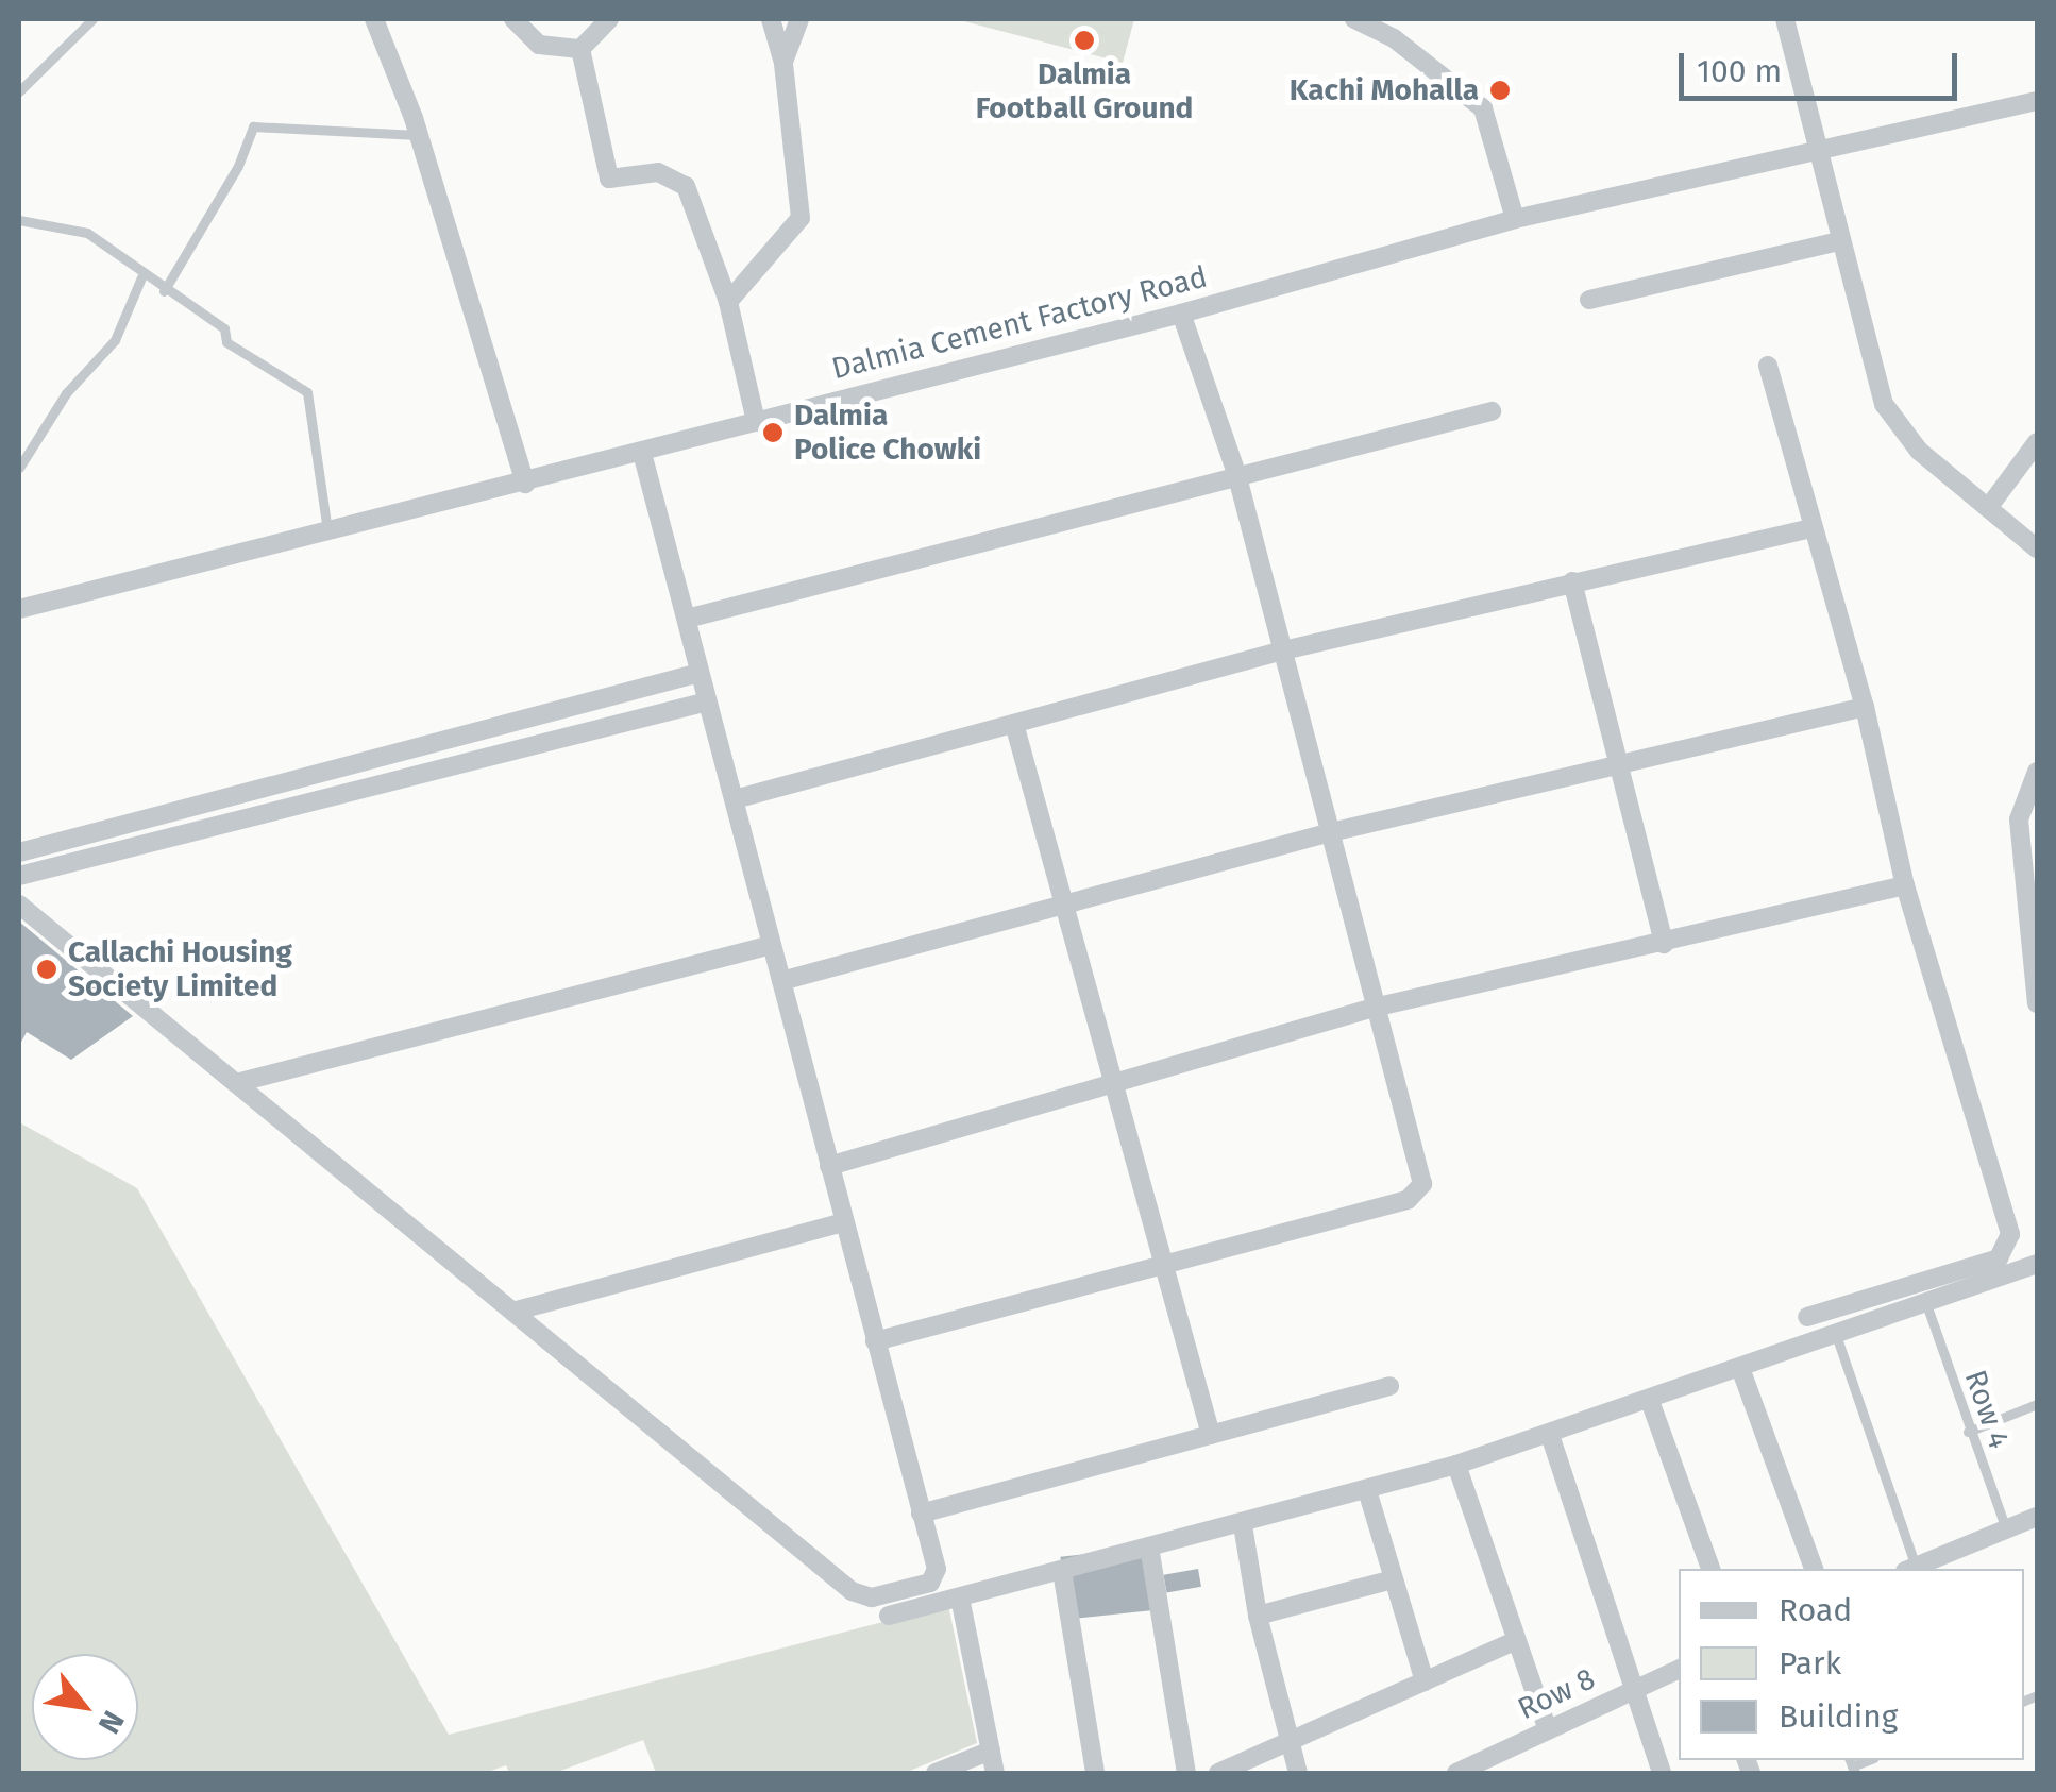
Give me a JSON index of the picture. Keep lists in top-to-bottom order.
{
  "streets": {
    "street": ["Dalmia Cement Factory Road", "Row 8"],
    "lane": ["Row 4"]
  },
  "places": [
    "Dalmia Football Ground",
    "Kachi Mohalla",
    "Dalmia Police Chowki",
    "Callachi Housing Society Limited"
  ],
  "legend": ["Road", "Park", "Building"],
  "scale_bar": "100 m",
  "north": "bottom right"
}
